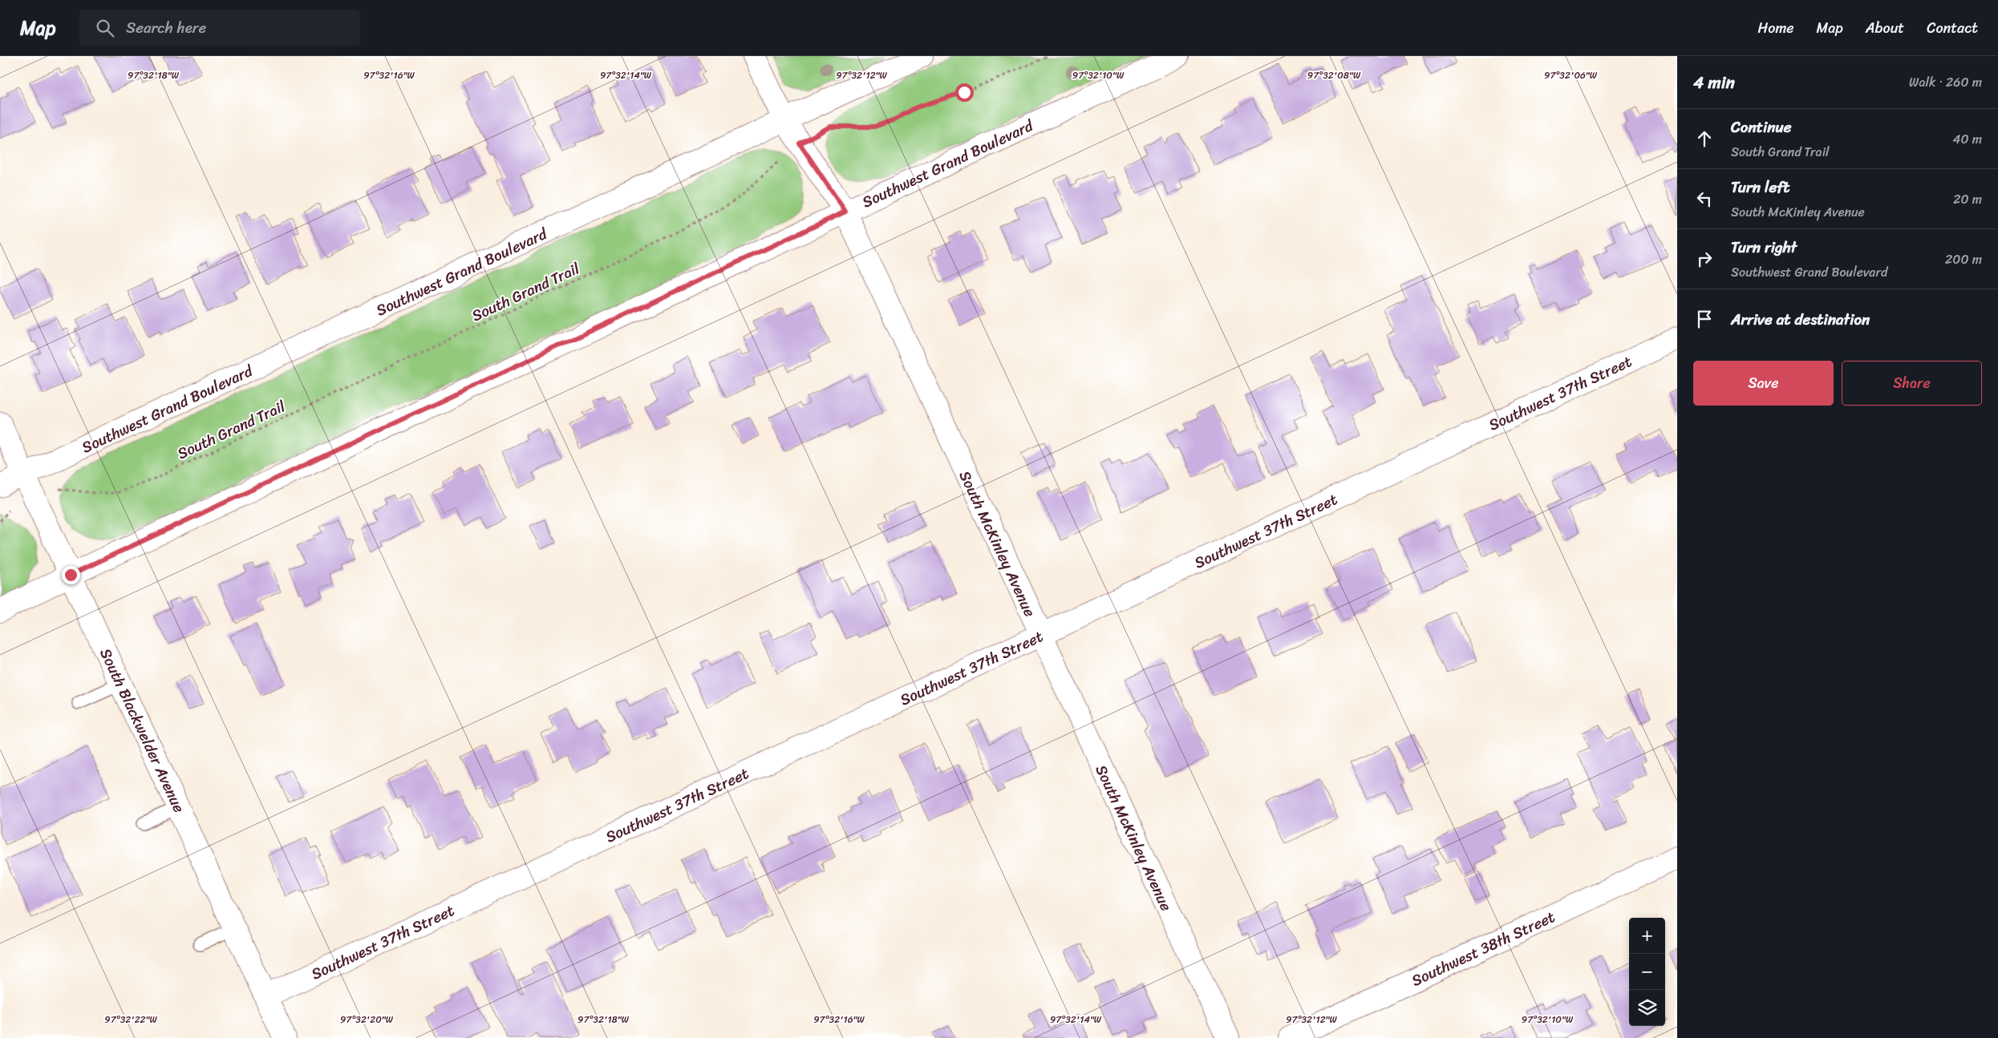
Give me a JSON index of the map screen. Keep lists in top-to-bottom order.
{
  "streets": {
    "street": [
      "Southwest Grand Boulevard",
      "Southwest 37th Street",
      "South McKinley Avenue",
      "South Blackwelder Avenue",
      "Southwest 38th Street"
    ],
    "path": ["South Grand Trail"]
  },
  "crossings": [
    ["Southwest Grand Boulevard", "South McKinley Avenue"],
    ["Southwest Grand Boulevard", "South Blackwelder Avenue"],
    ["South Grand Trail", "South McKinley Avenue"],
    ["South Grand Trail", "South Blackwelder Avenue"],
    ["Southwest 37th Street", "South McKinley Avenue"],
    ["Southwest 37th Street", "South Blackwelder Avenue"]
  ],
  "page": {
    "header": "Map",
    "search": "Search here",
    "nav": [
      "Home",
      "Map",
      "About",
      "Contact"
    ],
    "heading": ["4 min", "Walk · 260 m"],
    "list": [
      ["Continue", "South Grand Trail", "40 m"],
      ["Turn left", "South McKinley Avenue", "20 m"],
      ["Turn right", "Southwest Grand Boulevard", "200 m"],
      "Arrive at destination"
    ],
    "buttons": ["Save", "Share"],
    "map_buttons": ["+", "−"]
  },
  "coordinates": [
    "97°32'18\"W",
    "97°32'16\"W",
    "97°32'12\"W",
    "97°32'08\"W",
    "97°32'06\"W",
    "97°32'14\"W",
    "97°32'10\"W",
    "97°32'22\"W",
    "97°32'20\"W"
  ]
}
